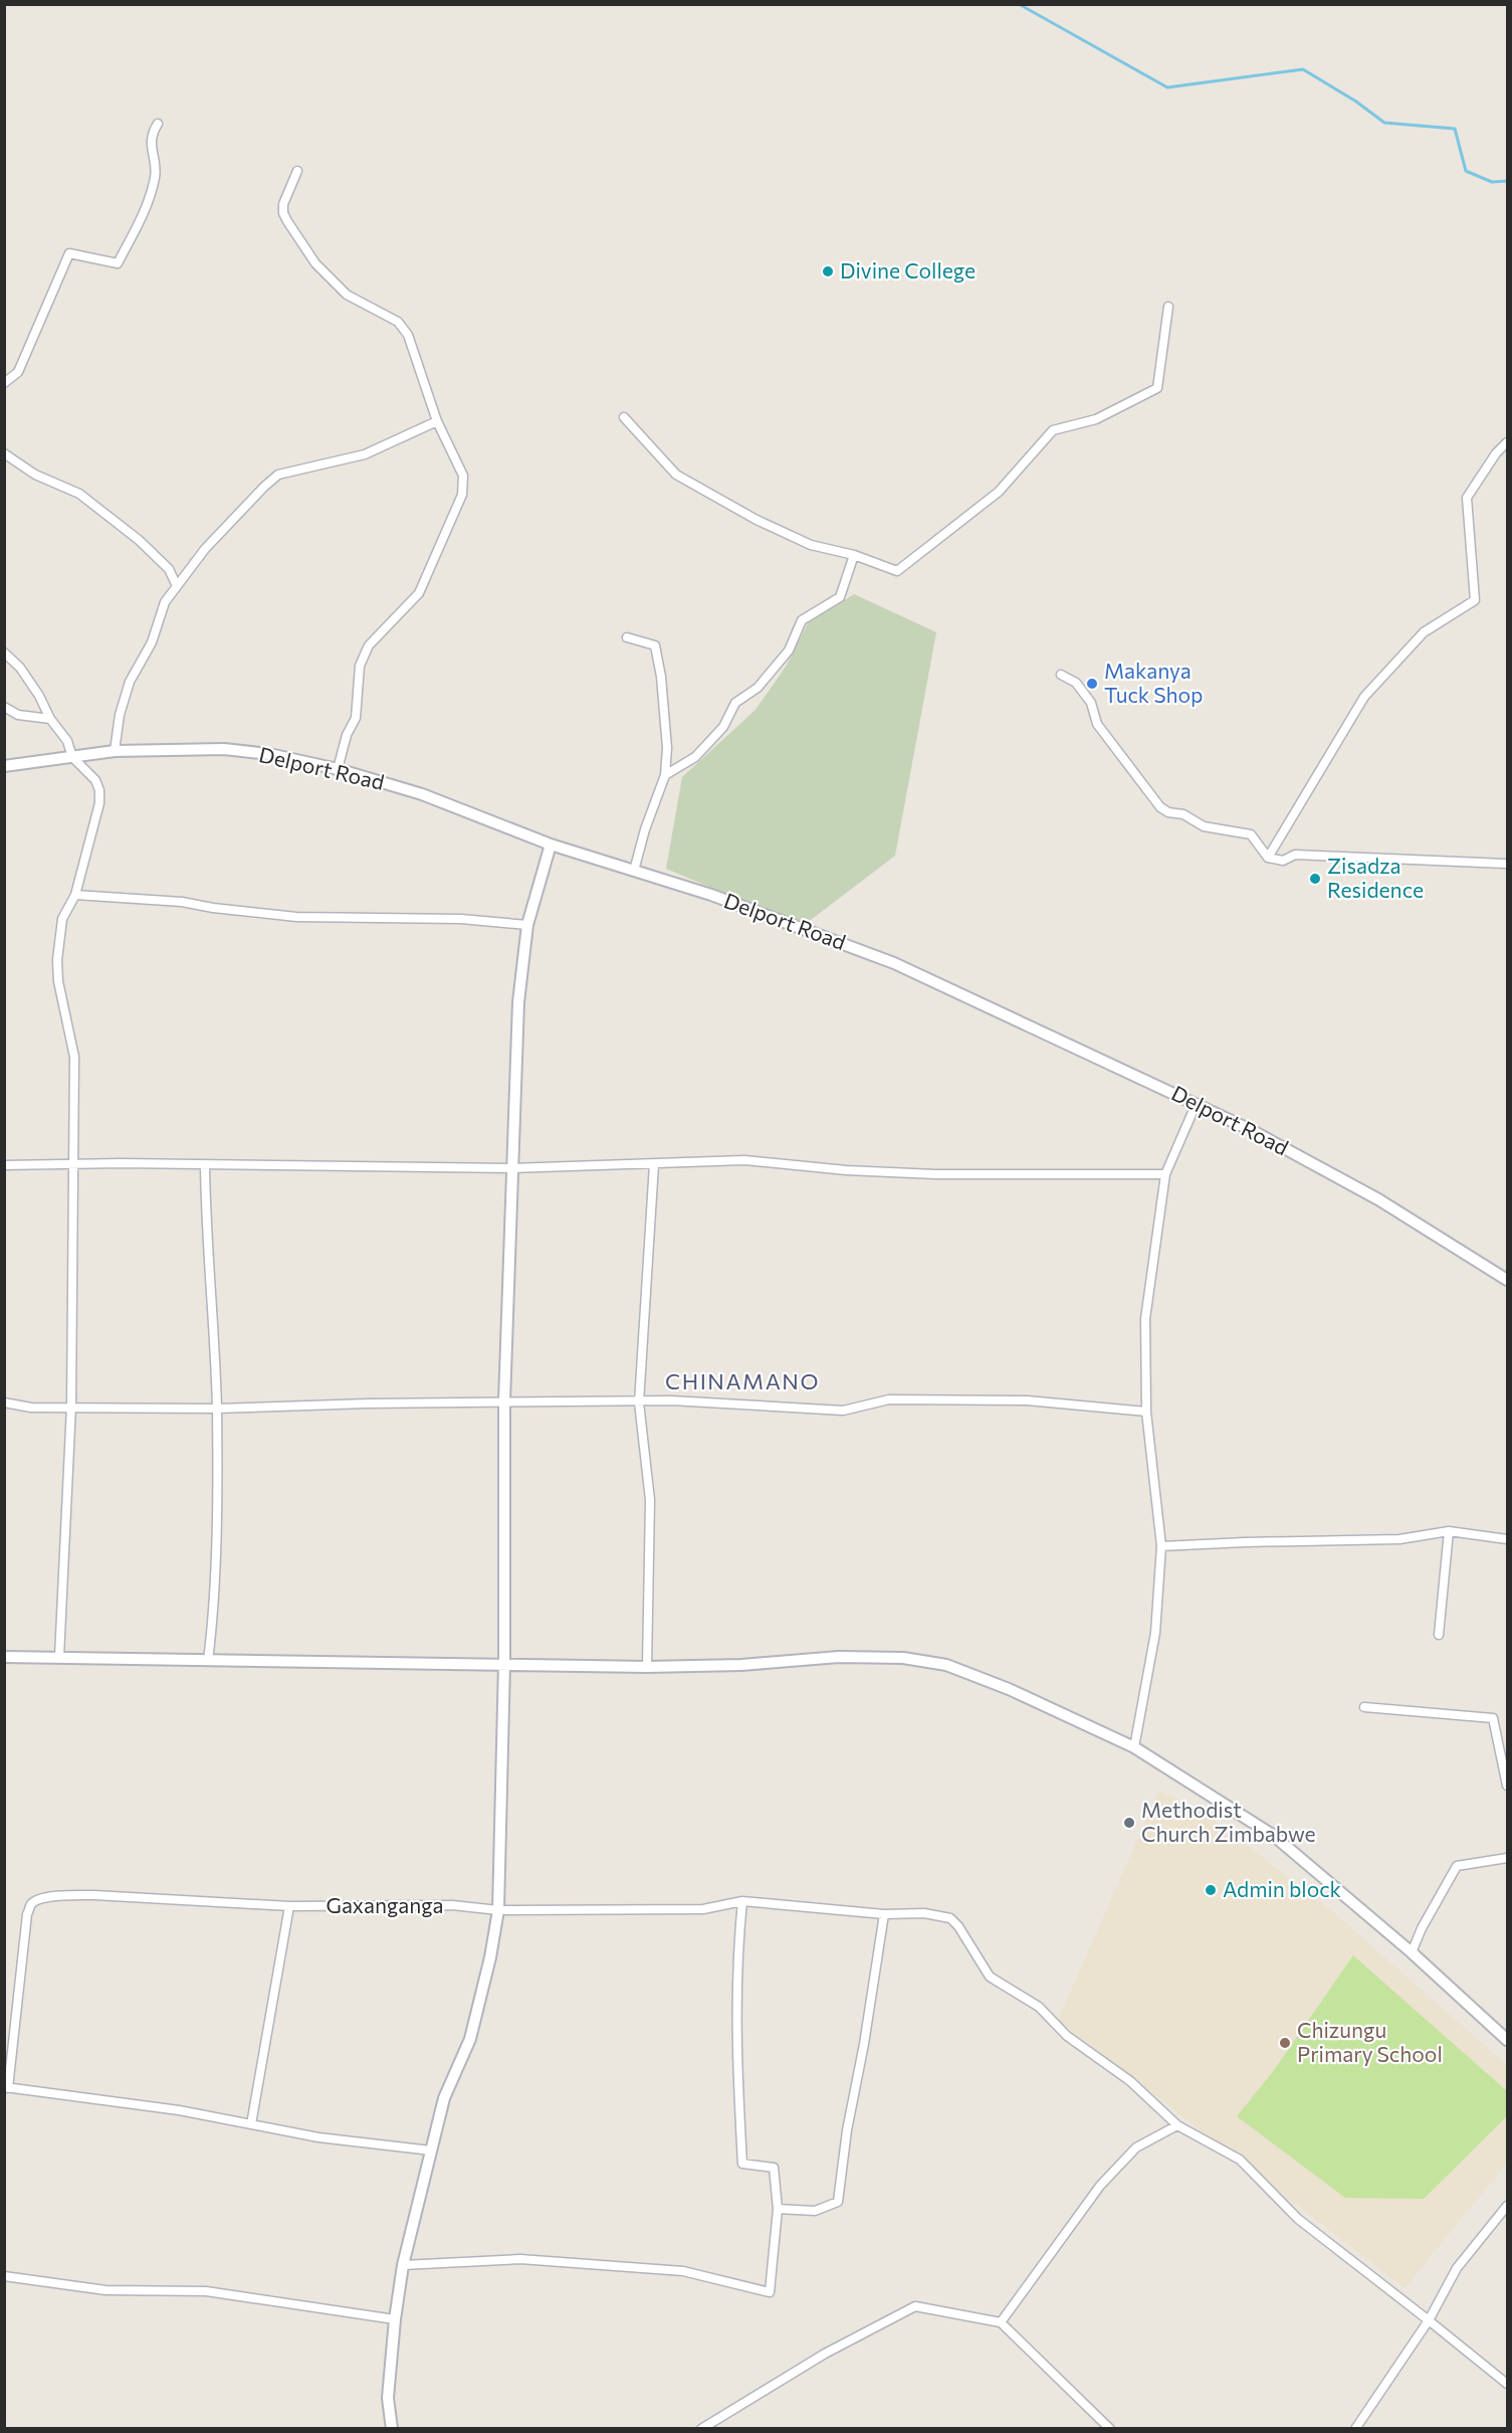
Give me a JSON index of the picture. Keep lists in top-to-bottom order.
{
  "streets": {
    "street": ["Delport Road", "Gaxanganga"]
  },
  "districts": ["CHINAMANO"],
  "places": [
    "Divine College",
    "Makanya Tuck Shop",
    "Zisadza Residence",
    "Methodist Church Zimbabwe",
    "Admin block",
    "Chizungu Primary School"
  ]
}
